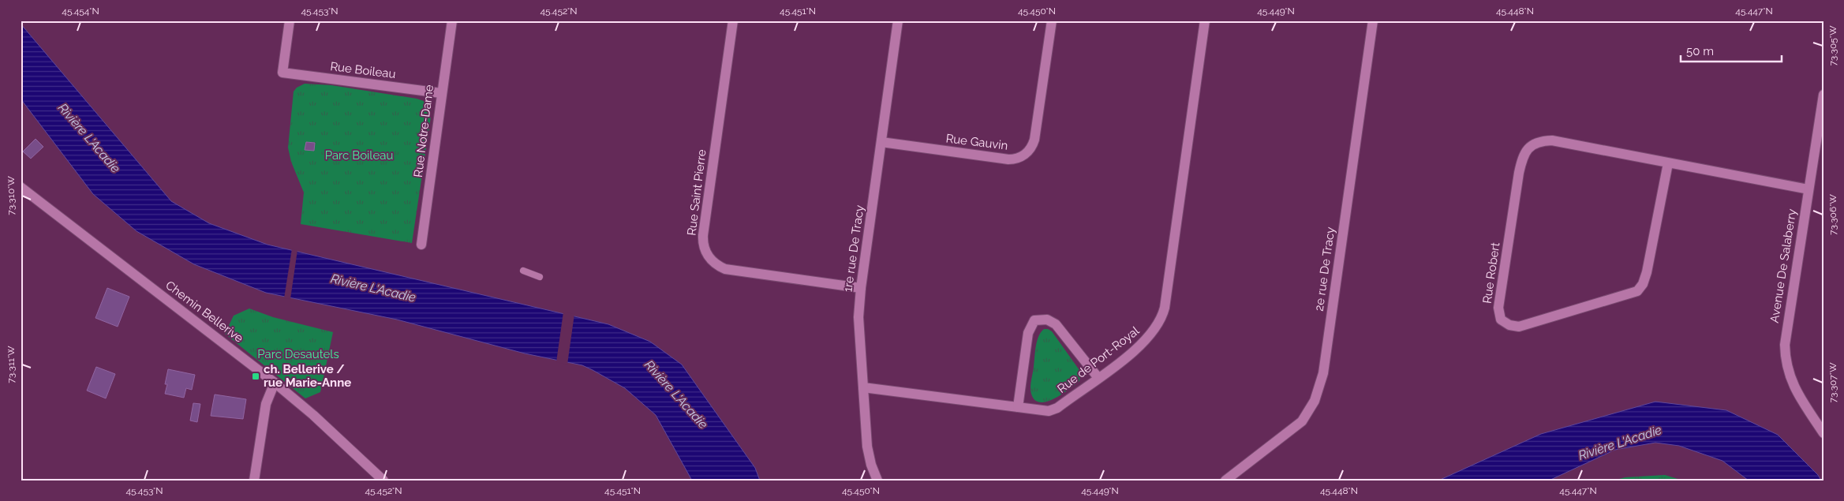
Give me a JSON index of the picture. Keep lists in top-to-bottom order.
{
  "streets": {
    "street": [
      "Rue Boileau",
      "Rue Notre-Dame",
      "Rue Gauvin",
      "Rue Saint Pierre",
      "1re rue De Tracy",
      "Avenue De Salaberry",
      "2e rue De Tracy",
      "Rue Robert",
      "Chemin Bellerive",
      "Rue de Port-Royal"
    ]
  },
  "crossings": [
    ["Rue Boileau", "Rue Notre-Dame"],
    ["Rue Gauvin", "1re rue De Tracy"],
    ["Rue Saint Pierre", "1re rue De Tracy"],
    ["1re rue De Tracy", "Rue de Port-Royal"],
    ["Avenue De Salaberry", "Rue Robert"]
  ],
  "water": ["Rivière L'Acadie"],
  "parks": ["Parc Boileau", "Parc Desautels"],
  "places": {
    "transit": ["ch. Bellerive / rue Marie-Anne"]
  },
  "scale_bar": "50 m",
  "coordinates": [
    "45.454°N",
    "45.453°N",
    "45.452°N",
    "45.451°N",
    "45.450°N",
    "45.449°N",
    "45.448°N",
    "45.447°N",
    "73.305°W",
    "73.310°W",
    "73.306°W",
    "73.311°W",
    "73.307°W"
  ]
}
